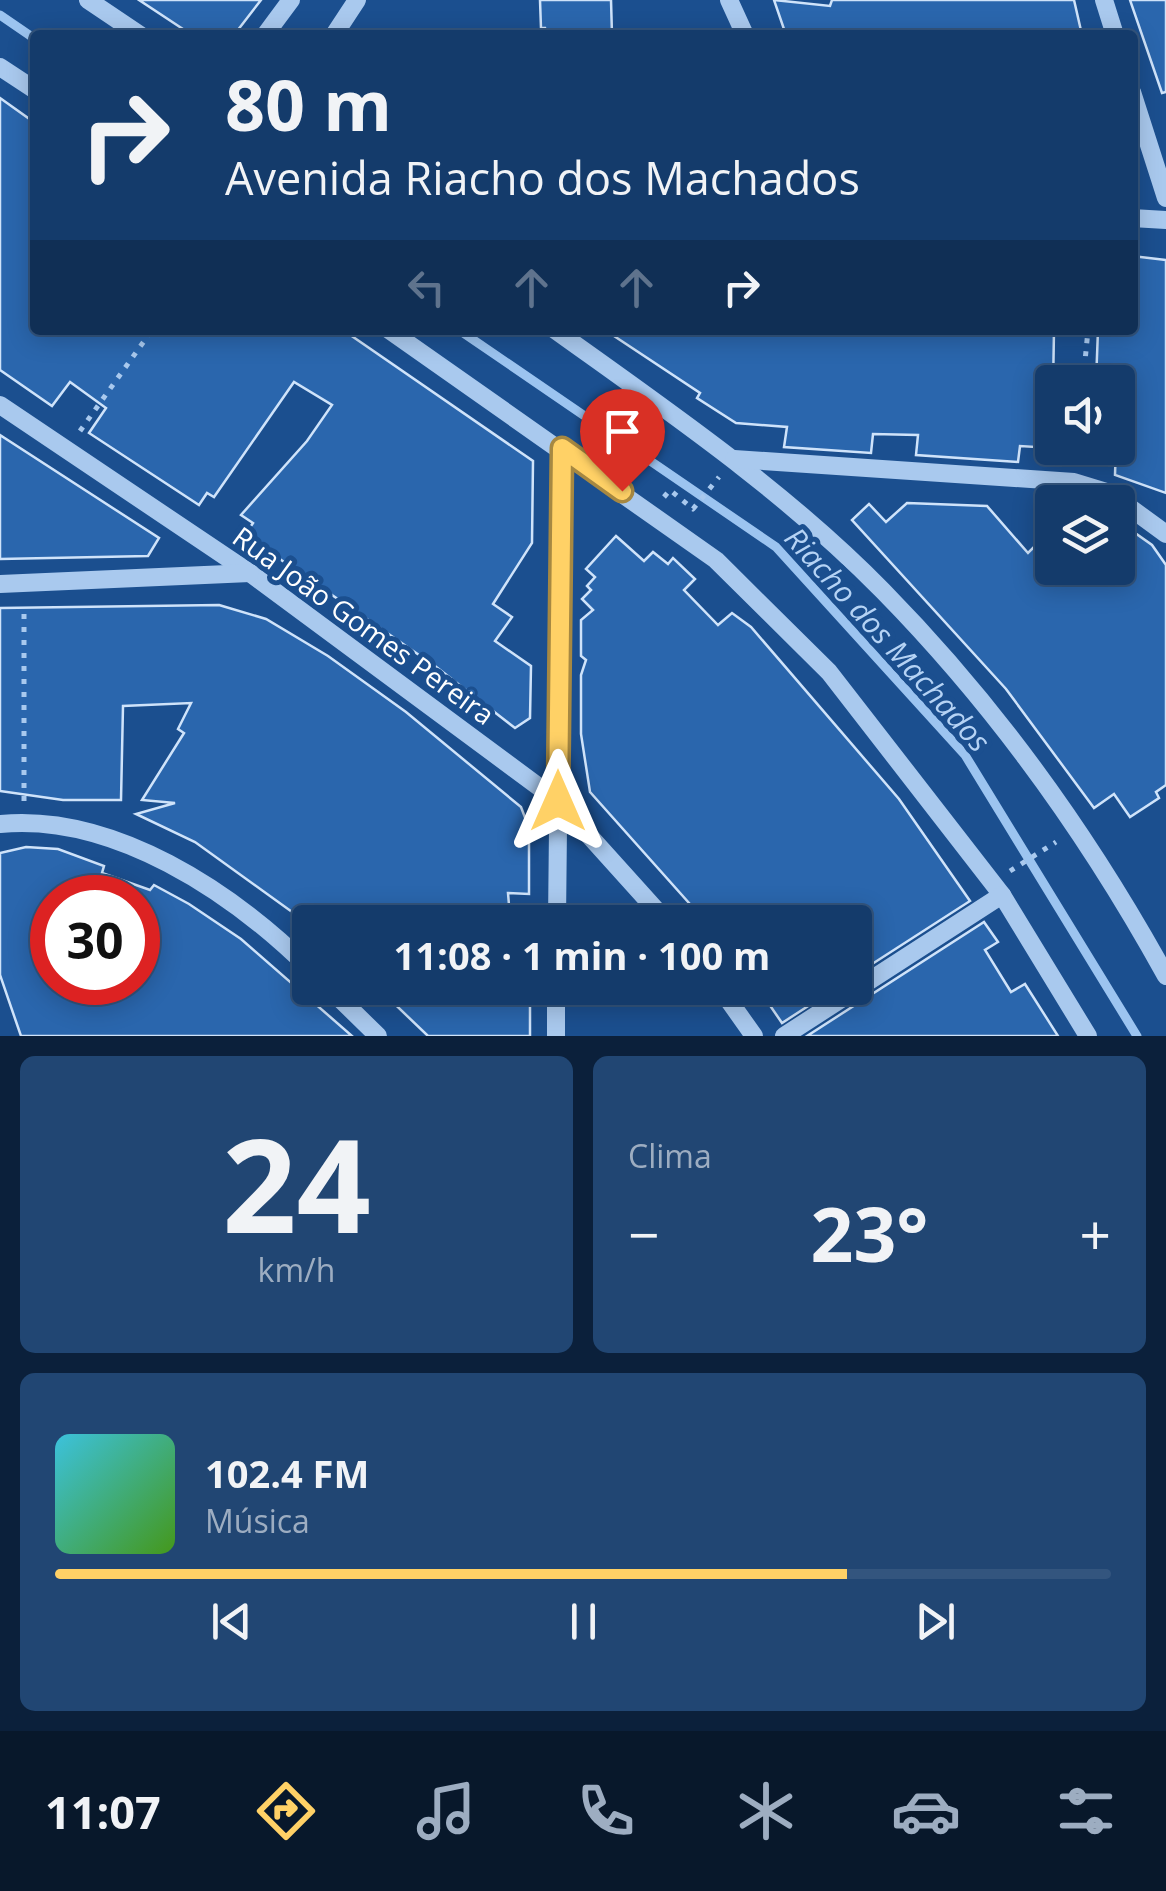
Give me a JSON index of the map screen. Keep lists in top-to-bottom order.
{
  "streets": {
    "street": ["Rua João Gomes Pereira"]
  },
  "water": ["Riacho dos Machados"],
  "page": {
    "turn": ["80 m", "Avenida Riacho dos Machados"],
    "limit": "30",
    "trip": "11:08 · 1 min · 100 m",
    "tile": [
      ["24", "km/h"],
      "Clima"
    ],
    "heat": ["−", "23°", "+"],
    "song": ["102.4 FM", "Música"],
    "tabs": "11:07"
  }
}
